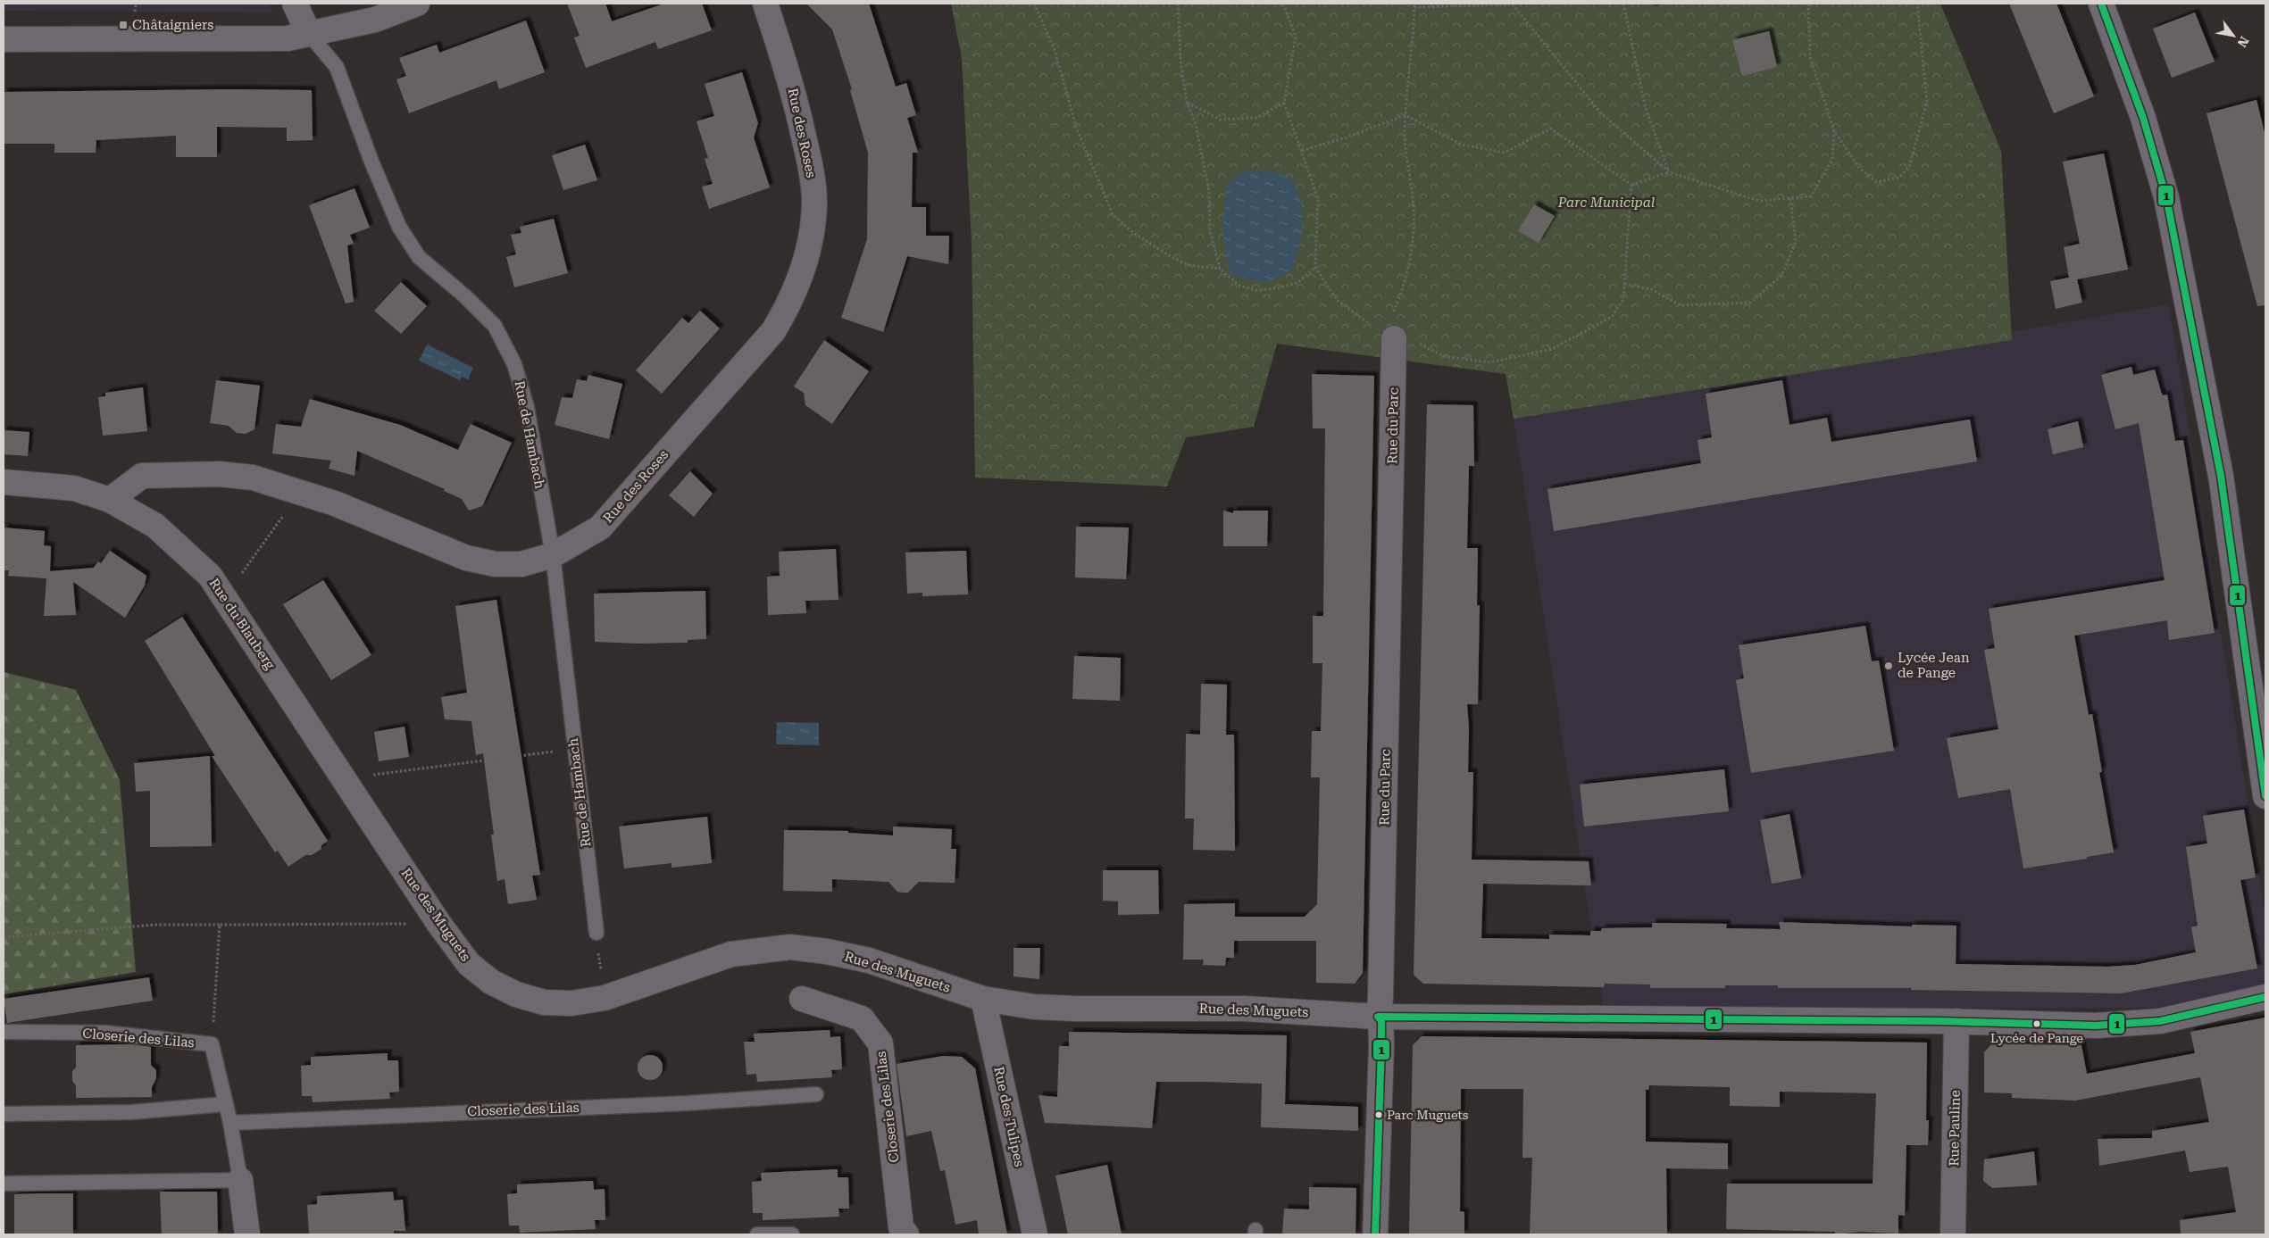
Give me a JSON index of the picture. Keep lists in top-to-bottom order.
{
  "streets": {
    "street": [
      "Rue des Roses",
      "Rue du Parc",
      "Rue de Hambach",
      "Rue du Blauberg",
      "Rue des Muguets",
      "Closerie des Lilas",
      "Rue des Tulipes",
      "Rue Pauline"
    ]
  },
  "crossings": [
    ["Rue des Roses", "Rue de Hambach"],
    ["Rue des Roses", "Rue du Blauberg"],
    ["Rue du Parc", "Rue des Muguets"],
    ["Rue du Blauberg", "Rue des Muguets"],
    ["Rue des Muguets", "Rue des Tulipes"],
    ["Rue des Muguets", "Rue Pauline"]
  ],
  "parks": ["Parc Municipal"],
  "places": {
    "transit": ["Châtaigniers"],
    "other": ["Lycée Jean de Pange", "Lycée de Pange", "Parc Muguets"]
  },
  "lines": ["transit line 1"],
  "north": "bottom right"
}
